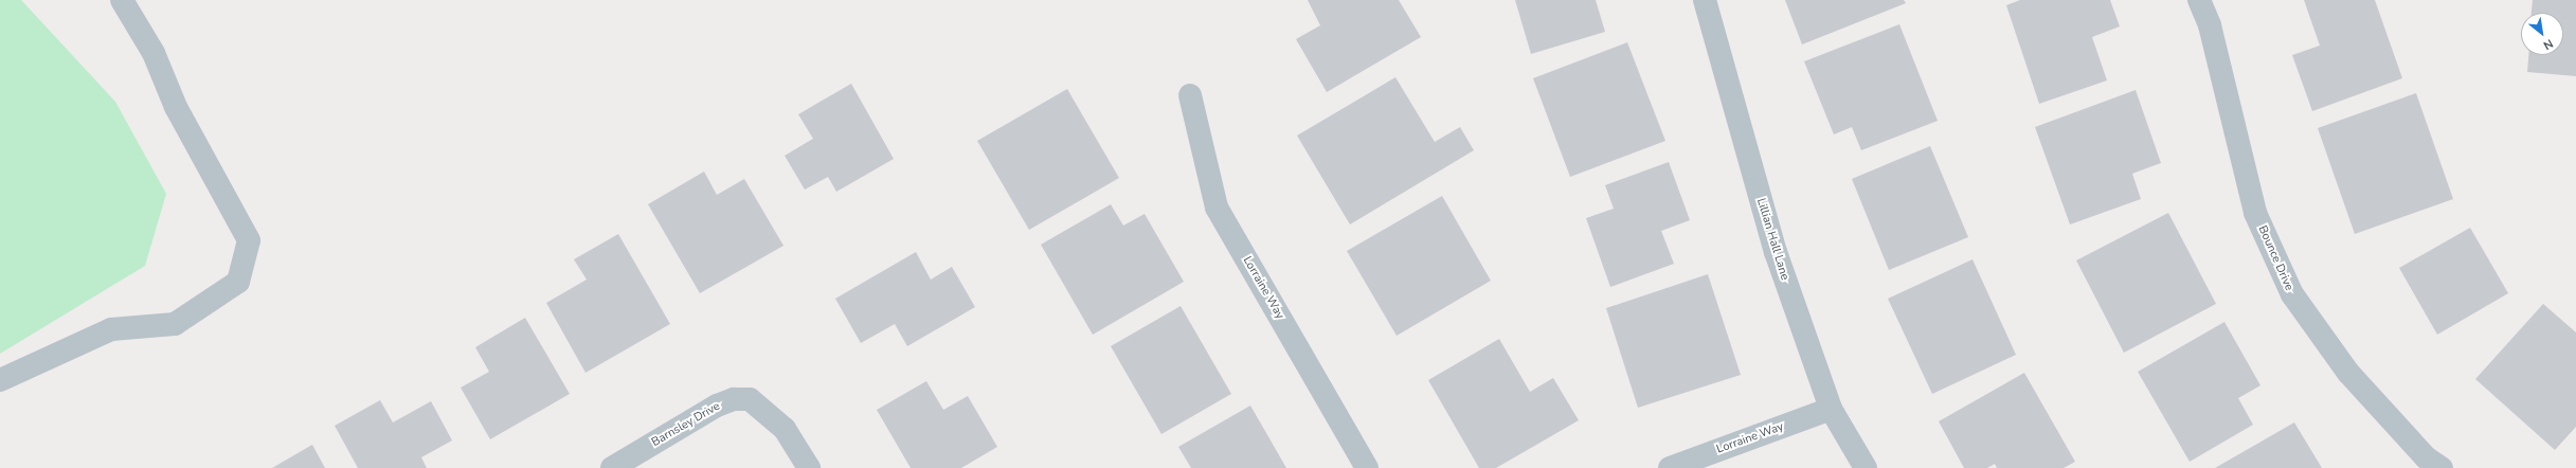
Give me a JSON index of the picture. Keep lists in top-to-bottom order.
{
  "streets": {
    "street": [
      "Lillian Hall Lane",
      "Bounce Drive",
      "Lorraine Way",
      "Barnsley Drive"
    ]
  },
  "crossings": [
    ["Lillian Hall Lane", "Lorraine Way"]
  ],
  "north": "bottom right"
}
